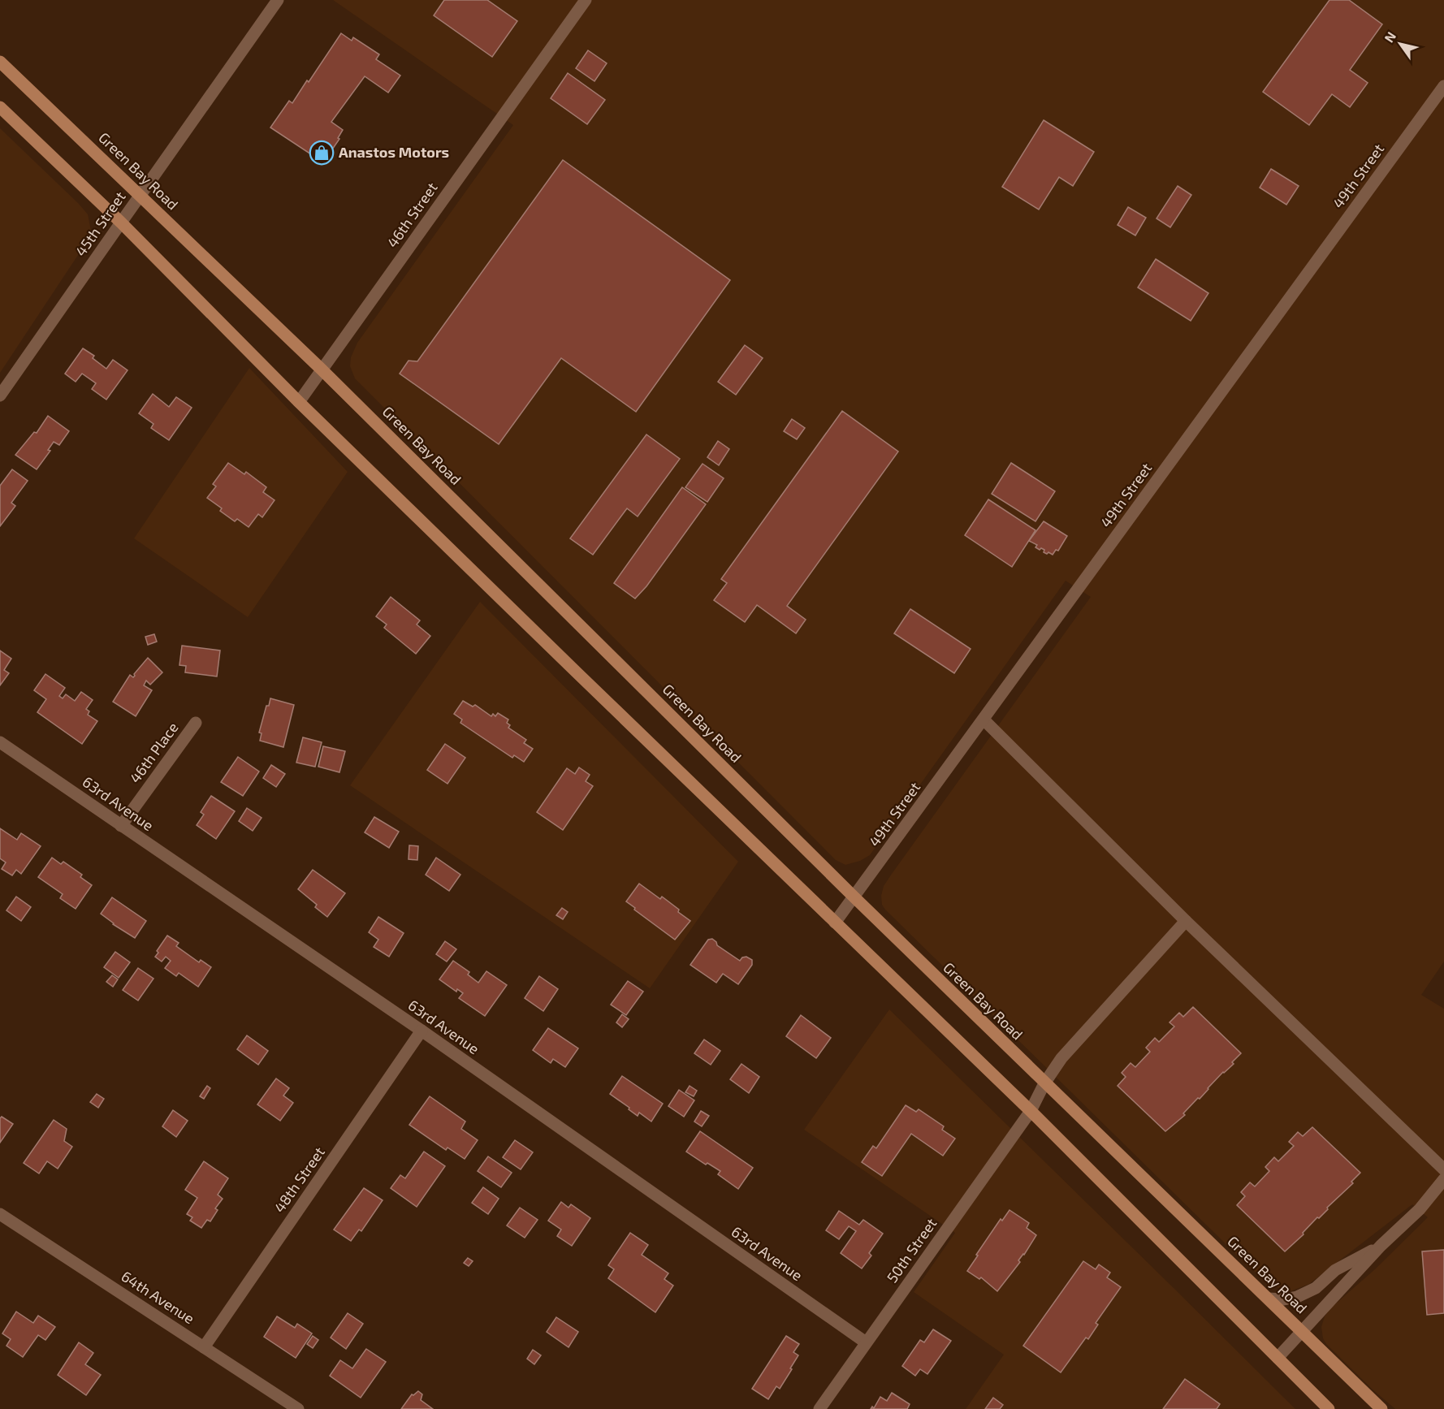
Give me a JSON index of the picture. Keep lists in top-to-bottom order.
{
  "streets": {
    "main road": ["Green Bay Road"],
    "street": [
      "49th Street",
      "46th Street",
      "45th Street",
      "46th Place",
      "63rd Avenue",
      "48th Street",
      "50th Street",
      "64th Avenue"
    ]
  },
  "crossings": [
    ["Green Bay Road", "49th Street"],
    ["Green Bay Road", "46th Street"],
    ["Green Bay Road", "45th Street"],
    ["Green Bay Road", "50th Street"],
    ["46th Place", "63rd Avenue"],
    ["63rd Avenue", "48th Street"],
    ["63rd Avenue", "50th Street"],
    ["48th Street", "64th Avenue"]
  ],
  "places": {
    "shop": ["Anastos Motors"]
  },
  "north": "top left"
}
